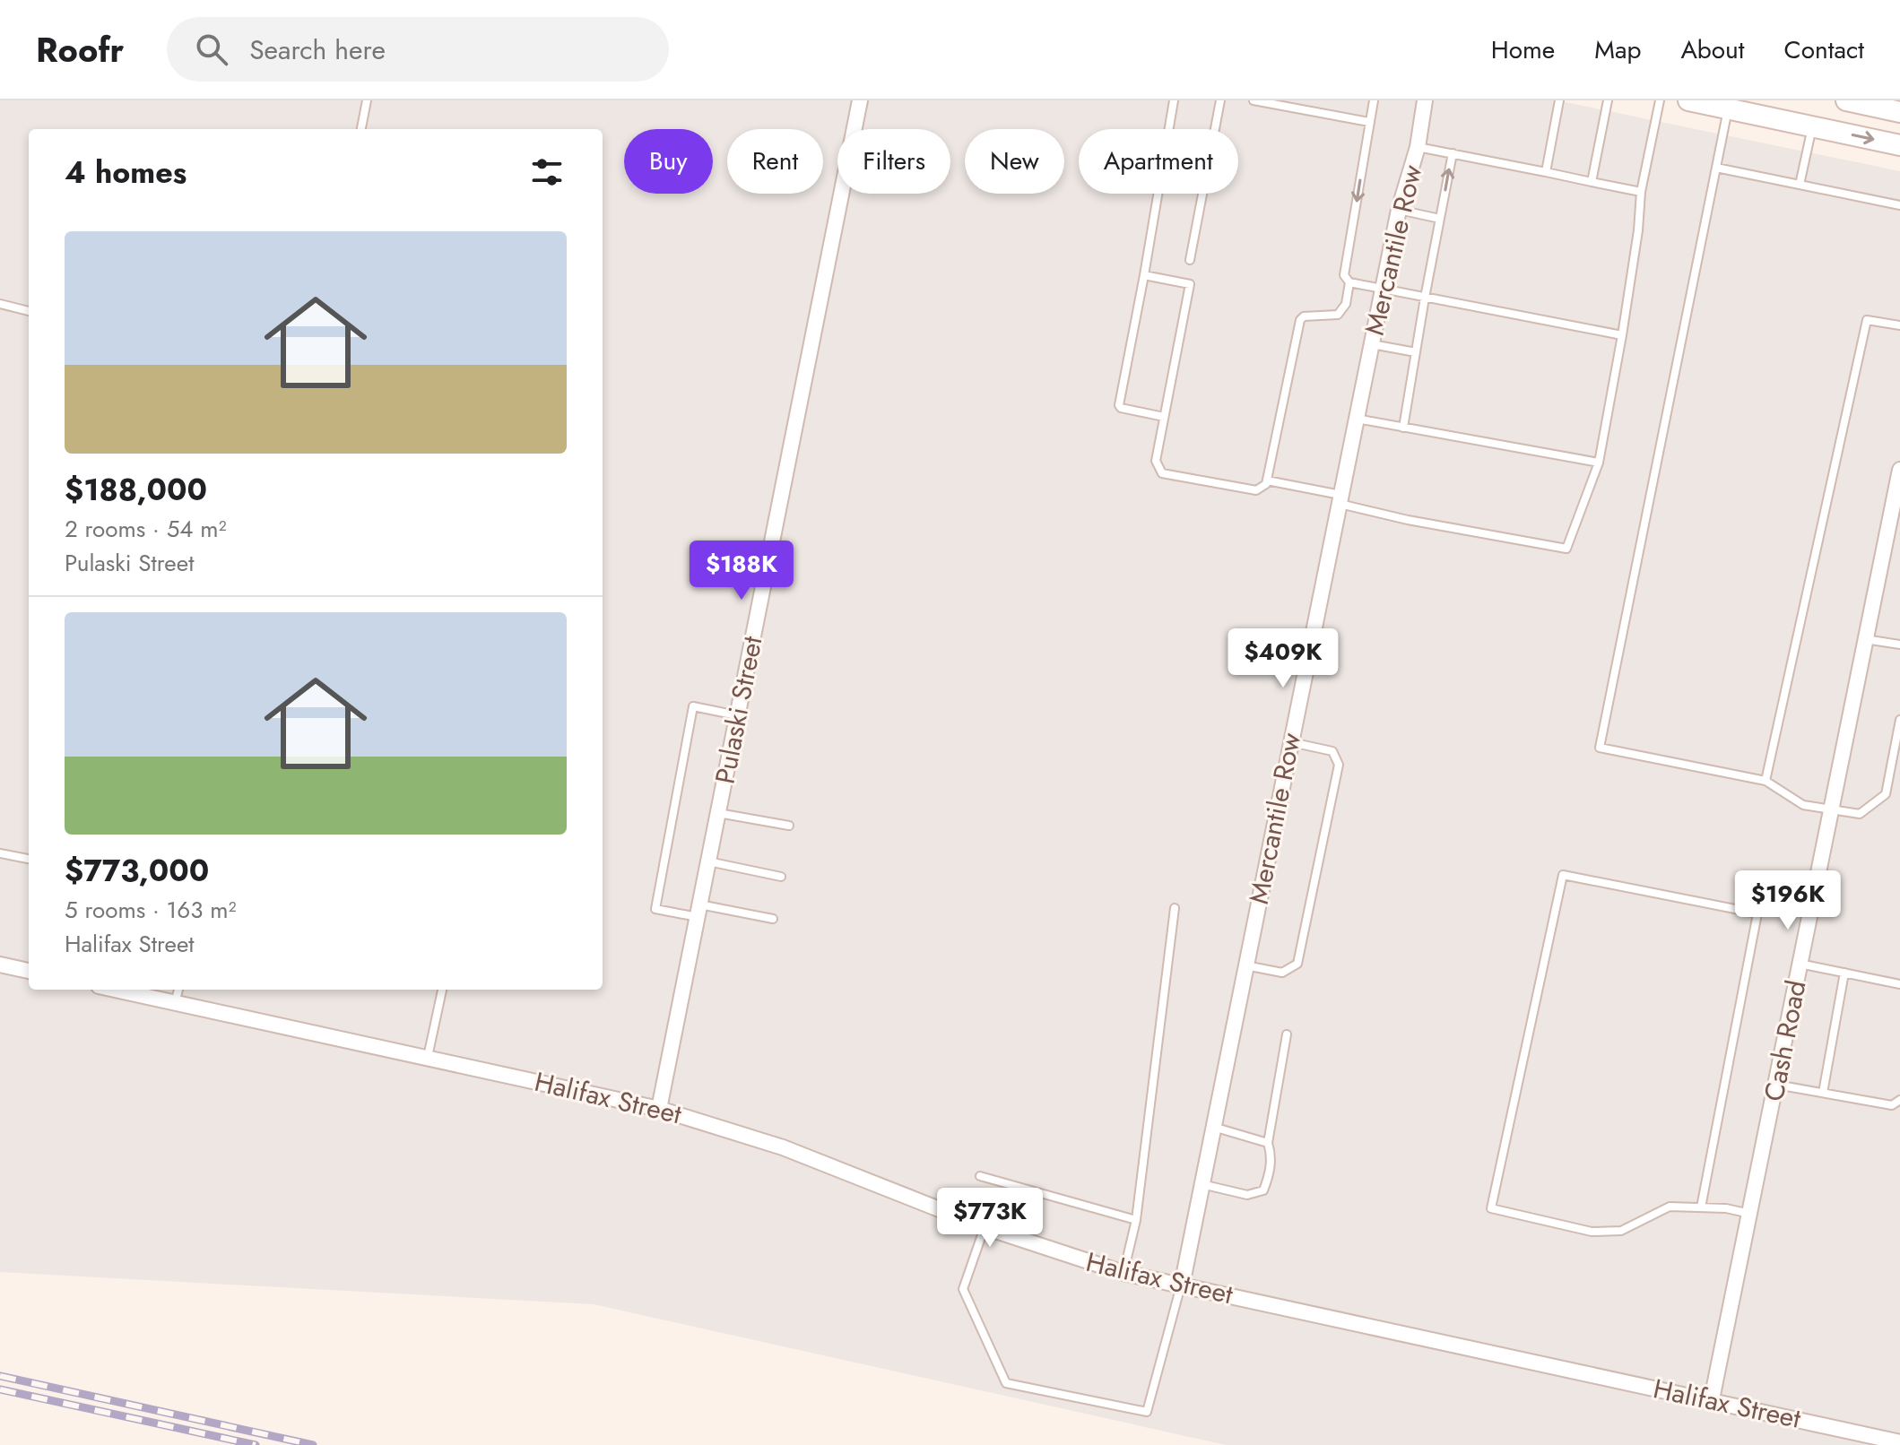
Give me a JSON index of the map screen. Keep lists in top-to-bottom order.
{
  "streets": {
    "street": [
      "Mercantile Row",
      "Pulaski Street",
      "Cash Road",
      "Halifax Street"
    ]
  },
  "crossings": [
    ["Mercantile Row", "Halifax Street"],
    ["Pulaski Street", "Halifax Street"],
    ["Cash Road", "Halifax Street"]
  ],
  "page": {
    "header": "Roofr",
    "search": "Search here",
    "nav": [
      "Home",
      "Map",
      "About",
      "Contact"
    ],
    "chip": [
      "Buy",
      "Rent",
      "Filters",
      "New",
      "Apartment"
    ],
    "heading": "4 homes",
    "list": [
      {
        "name": "$188,000",
        "note": "2 rooms · 54 m² · Pulaski Street"
      },
      {
        "name": "$773,000",
        "note": "5 rooms · 163 m² · Halifax Street"
      }
    ],
    "price": [
      "$188K",
      "$409K",
      "$196K",
      "$773K"
    ]
  }
}
